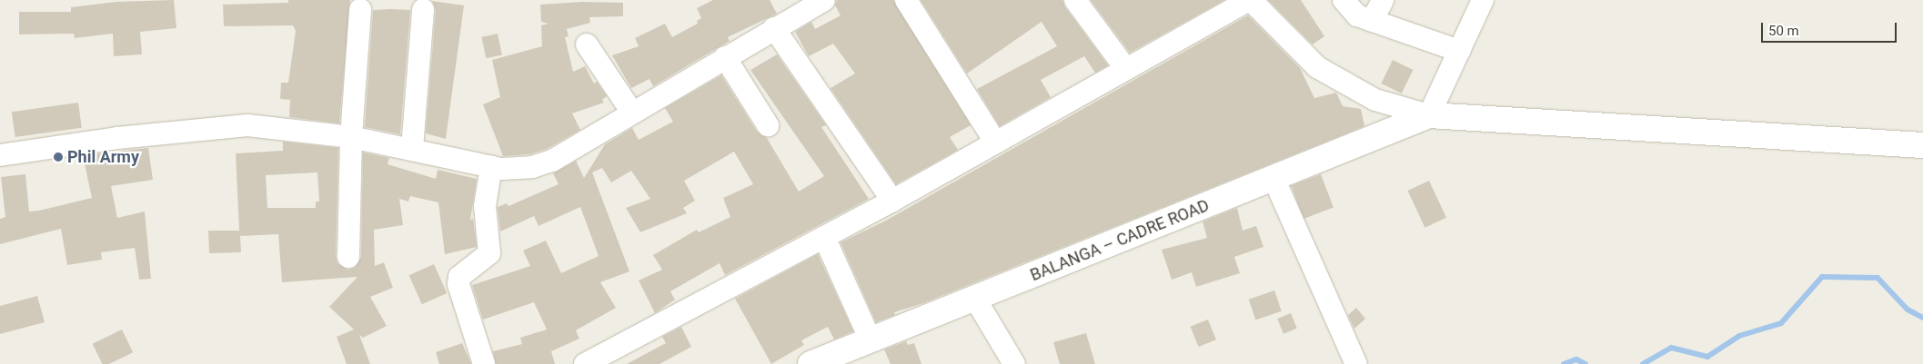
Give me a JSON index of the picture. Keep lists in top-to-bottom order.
{
  "streets": {
    "street": ["BALANGA – CADRE ROAD"]
  },
  "places": ["Phil Army"],
  "scale_bar": "50 m"
}
